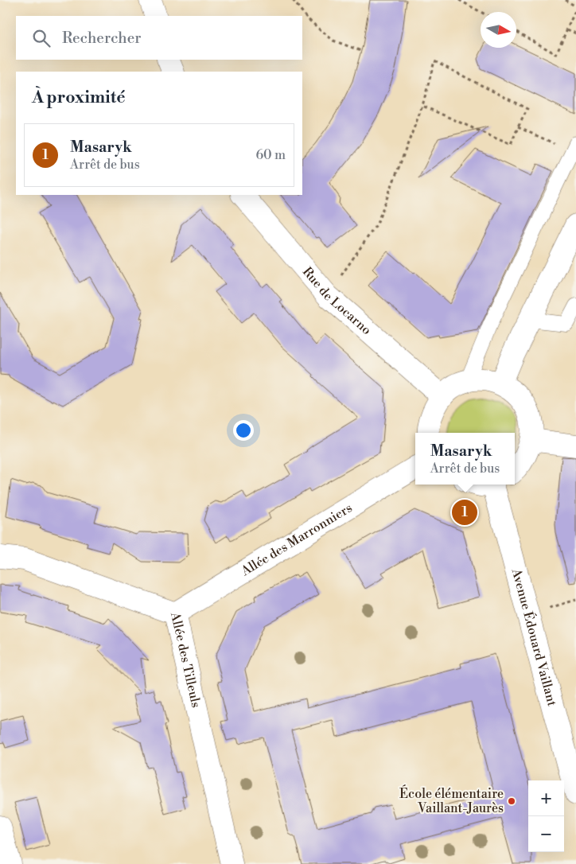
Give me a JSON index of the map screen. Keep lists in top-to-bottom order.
{
  "streets": {
    "street": [
      "Rue de Locarno",
      "Allée des Marronniers",
      "Avenue Édouard Vaillant",
      "Allée des Tilleuls"
    ]
  },
  "crossings": [
    ["Allée des Marronniers", "Allée des Tilleuls"]
  ],
  "places": ["École élémentaire Vaillant-Jaurès"],
  "north": "right",
  "page": {
    "search": "Rechercher",
    "heading": "À proximité",
    "list": [
      {
        "mark": "1",
        "name": "Masaryk",
        "note": "Arrêt de bus",
        "value": "60 m"
      }
    ],
    "popup": ["Masaryk", "Arrêt de bus"],
    "pins": "1",
    "map_buttons": ["+", "−"]
  }
}
